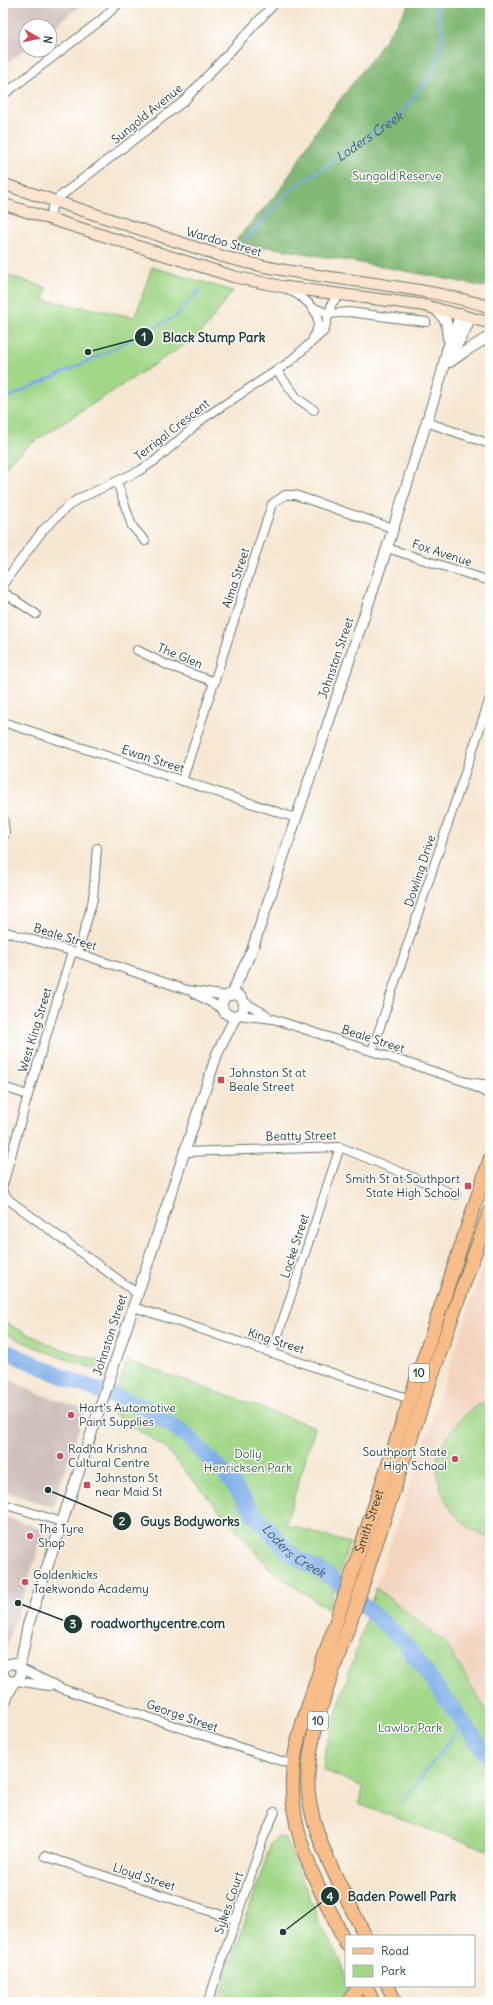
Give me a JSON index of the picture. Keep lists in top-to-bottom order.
{
  "streets": {
    "main road": ["Wardoo Street", "10", "Smith Street"],
    "street": [
      "Sungold Avenue",
      "Terrigal Crescent",
      "Fox Avenue",
      "Alma Street",
      "The Glen",
      "Johnston Street",
      "Ewan Street",
      "Dowling Drive",
      "Beale Street",
      "West King Street",
      "Beatty Street",
      "Locke Street",
      "King Street",
      "George Street",
      "Lloyd Street",
      "Sykes Court"
    ]
  },
  "crossings": [
    ["Sungold Avenue", "Wardoo Street"],
    ["Fox Avenue", "Johnston Street"],
    ["Alma Street", "The Glen"],
    ["Alma Street", "Johnston Street"],
    ["Alma Street", "Ewan Street"],
    ["Johnston Street", "Ewan Street"],
    ["Johnston Street", "Beale Street"],
    ["Johnston Street", "Beatty Street"],
    ["Johnston Street", "King Street"],
    ["Johnston Street", "George Street"],
    ["Dowling Drive", "Beale Street"],
    ["Beale Street", "West King Street"],
    ["Beatty Street", "Locke Street"],
    ["Locke Street", "King Street"],
    ["King Street", "Smith Street"],
    ["Smith Street", "George Street"],
    ["Lloyd Street", "Sykes Court"]
  ],
  "water": ["Loders Creek"],
  "parks": ["Sungold Reserve", "Dolly Henricksen Park", "Lawlor Park"],
  "places": {
    "other": [
      "Black Stump Park",
      "Hart's Automotive Paint Supplies",
      "Radha Krishna Cultural Centre",
      "Southport State High School",
      "Guys Bodyworks",
      "The Tyre Shop",
      "Goldenkicks Taekwondo Academy",
      "roadworthycentre.com",
      "Baden Powell Park"
    ],
    "transit": ["Johnston St at Beale Street", "Smith St at Southport State High School", "Johnston St near Maid St"]
  },
  "legend": ["Road", "Park"],
  "north": "right"
}
